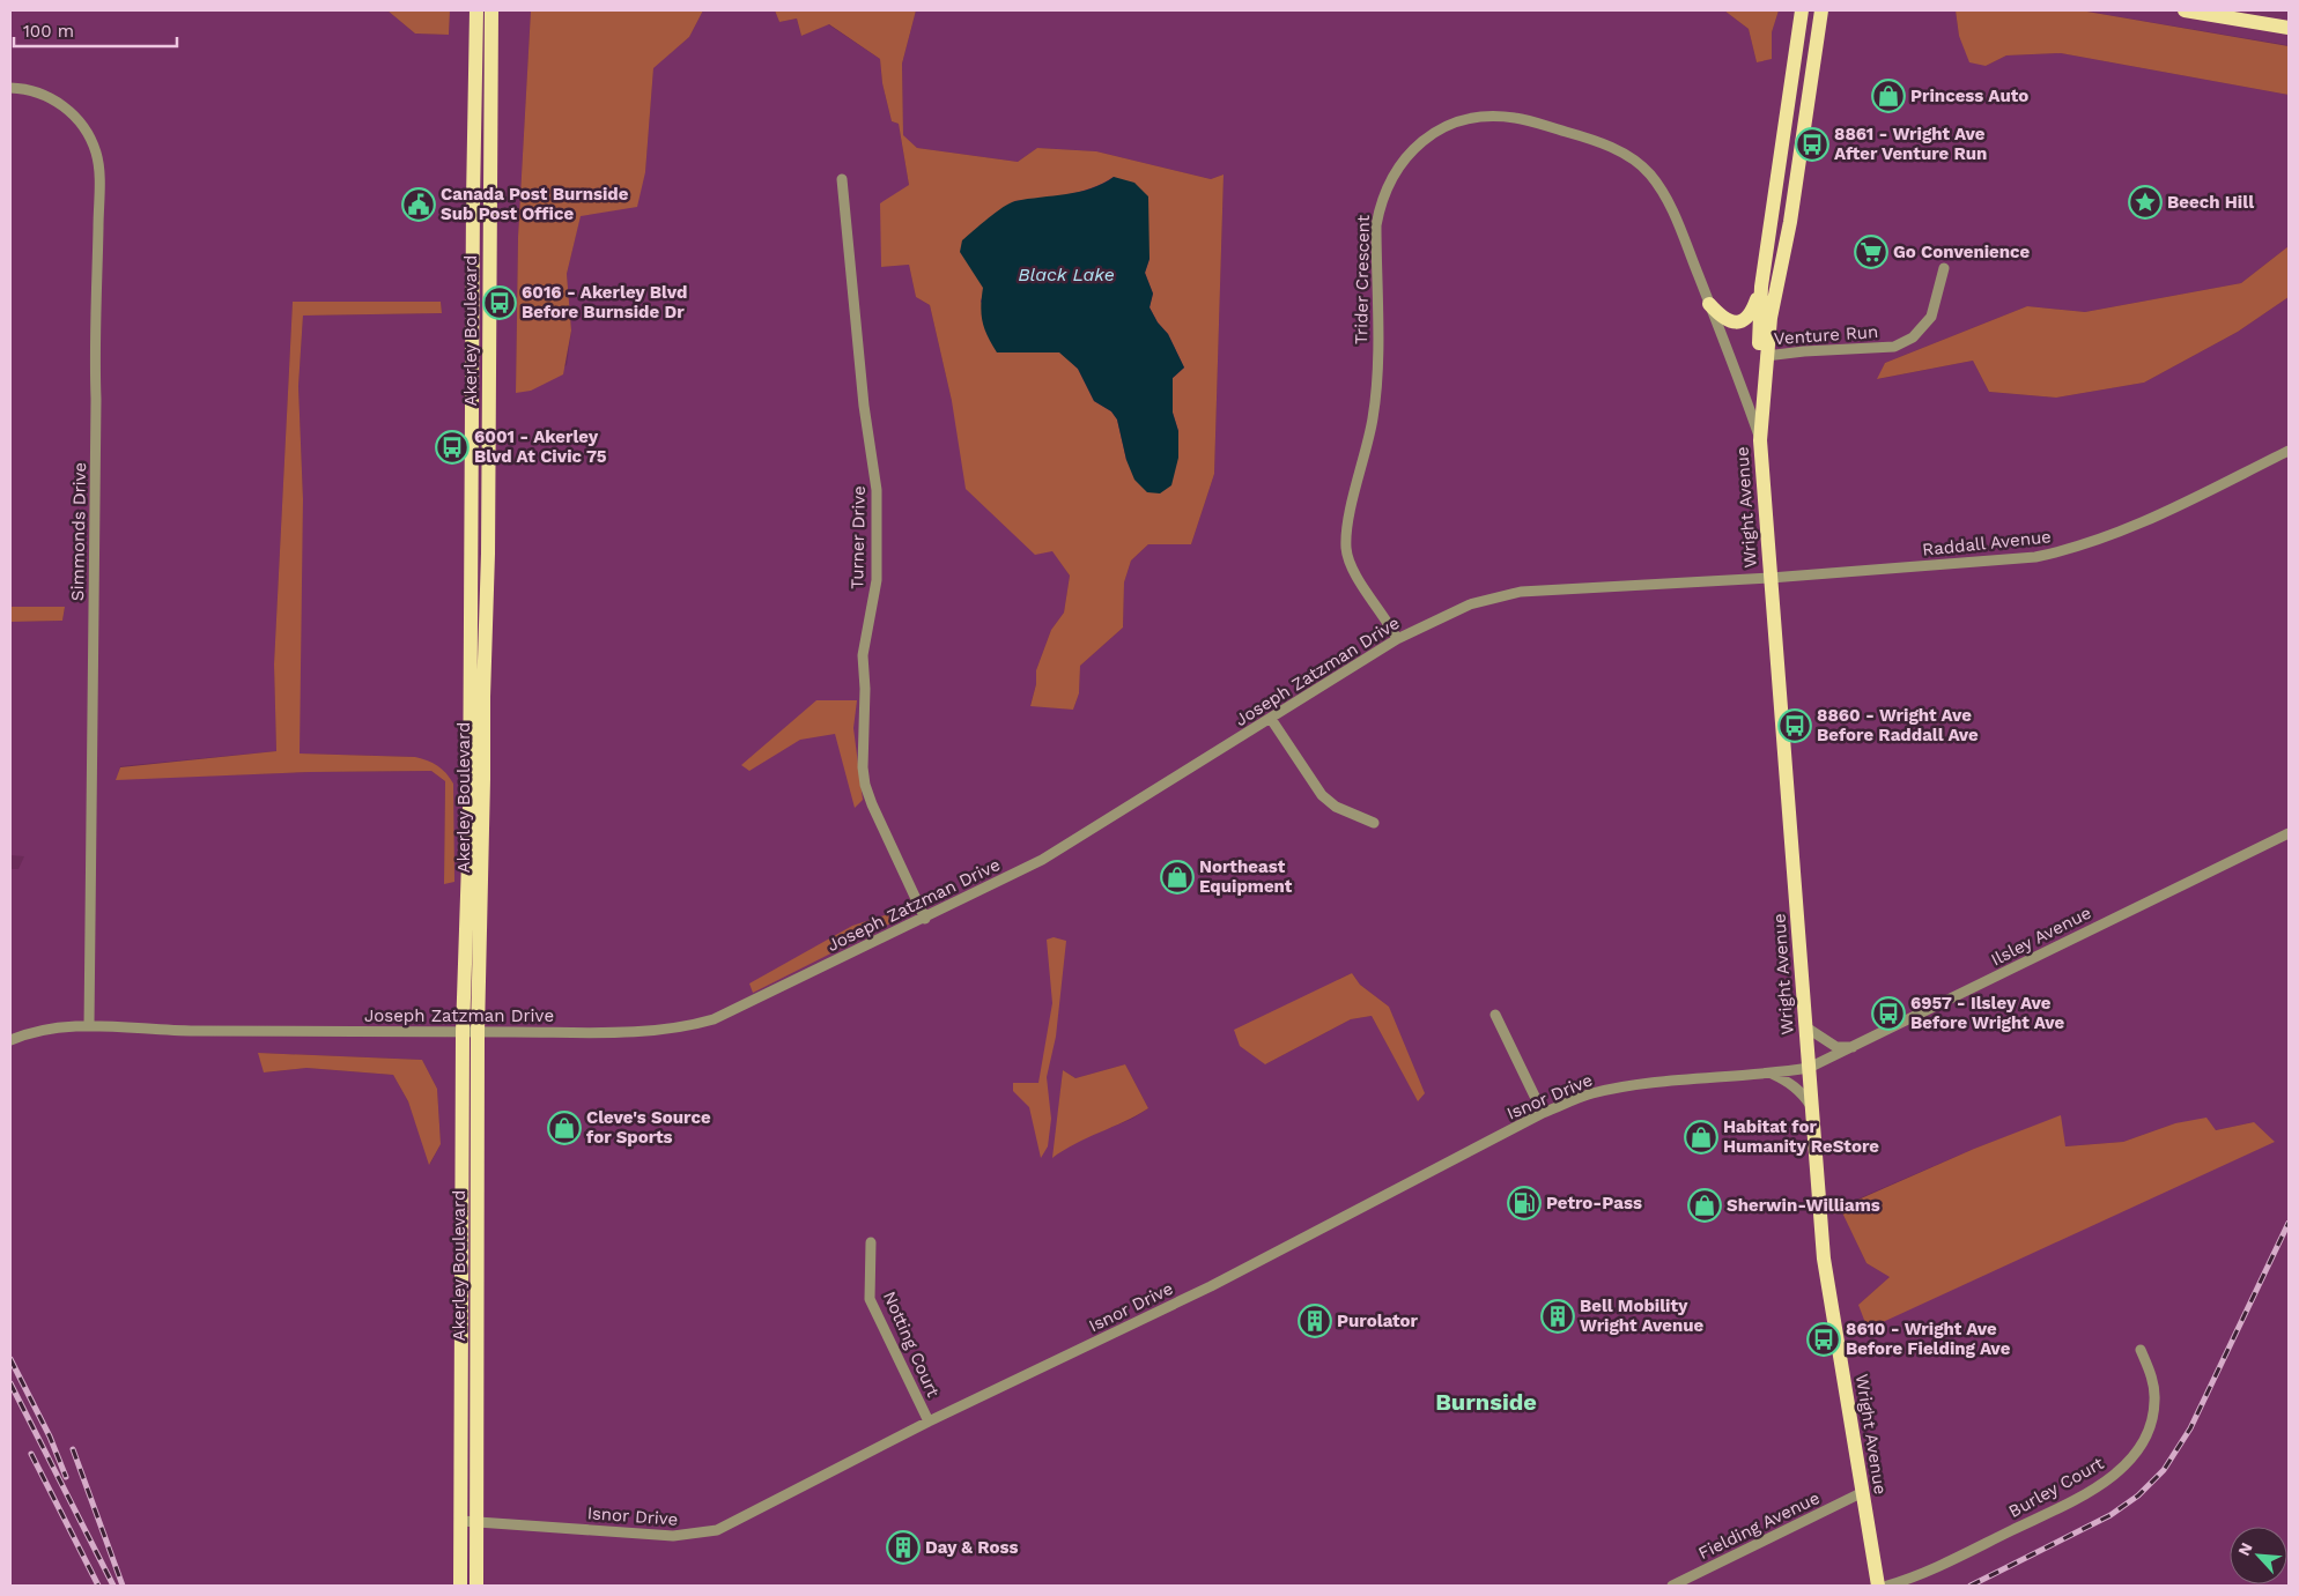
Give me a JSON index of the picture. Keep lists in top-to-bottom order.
{
  "streets": {
    "main road": ["Akerley Boulevard", "Wright Avenue"],
    "street": [
      "Trider Crescent",
      "Venture Run",
      "Simmonds Drive",
      "Turner Drive",
      "Raddall Avenue",
      "Joseph Zatzman Drive",
      "Ilsley Avenue",
      "Isnor Drive",
      "Notting Court",
      "Burley Court",
      "Fielding Avenue"
    ]
  },
  "crossings": [
    ["Trider Crescent", "Wright Avenue"],
    ["Trider Crescent", "Joseph Zatzman Drive"],
    ["Akerley Boulevard", "Joseph Zatzman Drive"],
    ["Akerley Boulevard", "Isnor Drive"],
    ["Venture Run", "Wright Avenue"],
    ["Wright Avenue", "Raddall Avenue"],
    ["Wright Avenue", "Joseph Zatzman Drive"],
    ["Wright Avenue", "Ilsley Avenue"],
    ["Wright Avenue", "Isnor Drive"],
    ["Wright Avenue", "Fielding Avenue"],
    ["Simmonds Drive", "Joseph Zatzman Drive"],
    ["Turner Drive", "Joseph Zatzman Drive"],
    ["Raddall Avenue", "Joseph Zatzman Drive"],
    ["Ilsley Avenue", "Isnor Drive"],
    ["Isnor Drive", "Notting Court"]
  ],
  "districts": ["Burnside"],
  "water": ["Black Lake"],
  "places": {
    "shop": [
      "Princess Auto",
      "Northeast Equipment",
      "Cleve's Source for Sports",
      "Habitat for Humanity ReStore",
      "Sherwin-Williams"
    ],
    "bus stop": [
      "8861 - Wright Ave After Venture Run",
      "6016 - Akerley Blvd Before Burnside Dr",
      "6001 - Akerley Blvd At Civic 75",
      "8860 - Wright Ave Before Raddall Ave",
      "6957 - Ilsley Ave Before Wright Ave",
      "8610 - Wright Ave Before Fielding Ave"
    ],
    "place": ["Beech Hill"],
    "public building": ["Canada Post Burnside Sub Post Office"],
    "supermarket": ["Go Convenience"],
    "fuel station": ["Petro-Pass"],
    "building": ["Bell Mobility Wright Avenue", "Purolator", "Day & Ross"]
  },
  "scale_bar": "100 m",
  "north": "top left"
}
